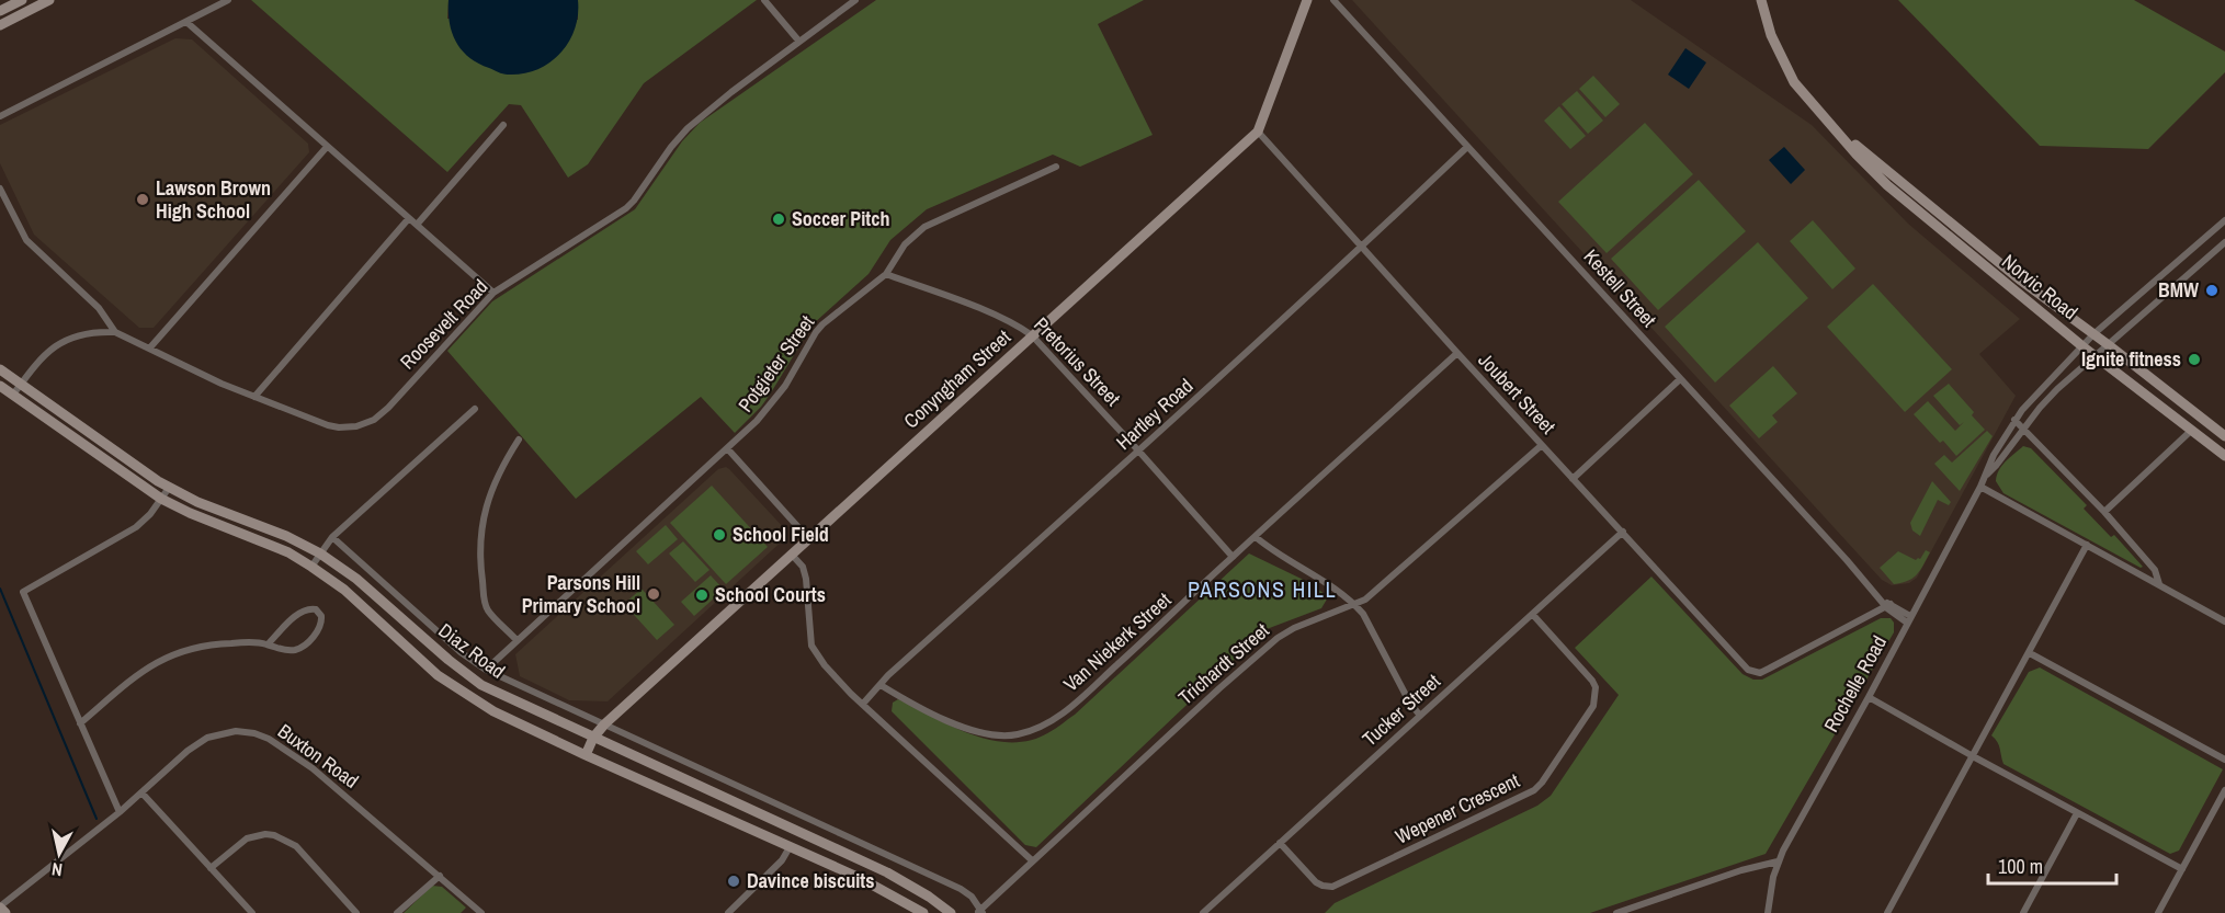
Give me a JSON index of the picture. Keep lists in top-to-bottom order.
{
  "streets": {
    "street": [
      "Norvic Road",
      "Kestell Street",
      "Roosevelt Road",
      "Pretorius Street",
      "Potgieter Street",
      "Conyngham Street",
      "Joubert Street",
      "Hartley Road",
      "Van Niekerk Street",
      "Diaz Road",
      "Trichardt Street",
      "Rochelle Road",
      "Tucker Street",
      "Buxton Road",
      "Wepener Crescent"
    ]
  },
  "crossings": [
    ["Norvic Road", "Rochelle Road"],
    ["Kestell Street", "Joubert Street"],
    ["Kestell Street", "Hartley Road"],
    ["Kestell Street", "Rochelle Road"],
    ["Roosevelt Road", "Diaz Road"],
    ["Pretorius Street", "Potgieter Street"],
    ["Pretorius Street", "Conyngham Street"],
    ["Pretorius Street", "Hartley Road"],
    ["Pretorius Street", "Van Niekerk Street"],
    ["Potgieter Street", "Diaz Road"],
    ["Conyngham Street", "Joubert Street"],
    ["Conyngham Street", "Diaz Road"],
    ["Joubert Street", "Hartley Road"],
    ["Joubert Street", "Van Niekerk Street"],
    ["Joubert Street", "Trichardt Street"],
    ["Joubert Street", "Tucker Street"],
    ["Hartley Road", "Van Niekerk Street"],
    ["Diaz Road", "Trichardt Street"],
    ["Tucker Street", "Wepener Crescent"]
  ],
  "districts": ["PARSONS HILL"],
  "places": [
    "Lawson Brown High School",
    "Soccer Pitch",
    "BMW",
    "Ignite fitness",
    "School Field",
    "Parsons Hill Primary School",
    "School Courts",
    "Davince biscuits"
  ],
  "scale_bar": "100 m",
  "north": "bottom"
}
